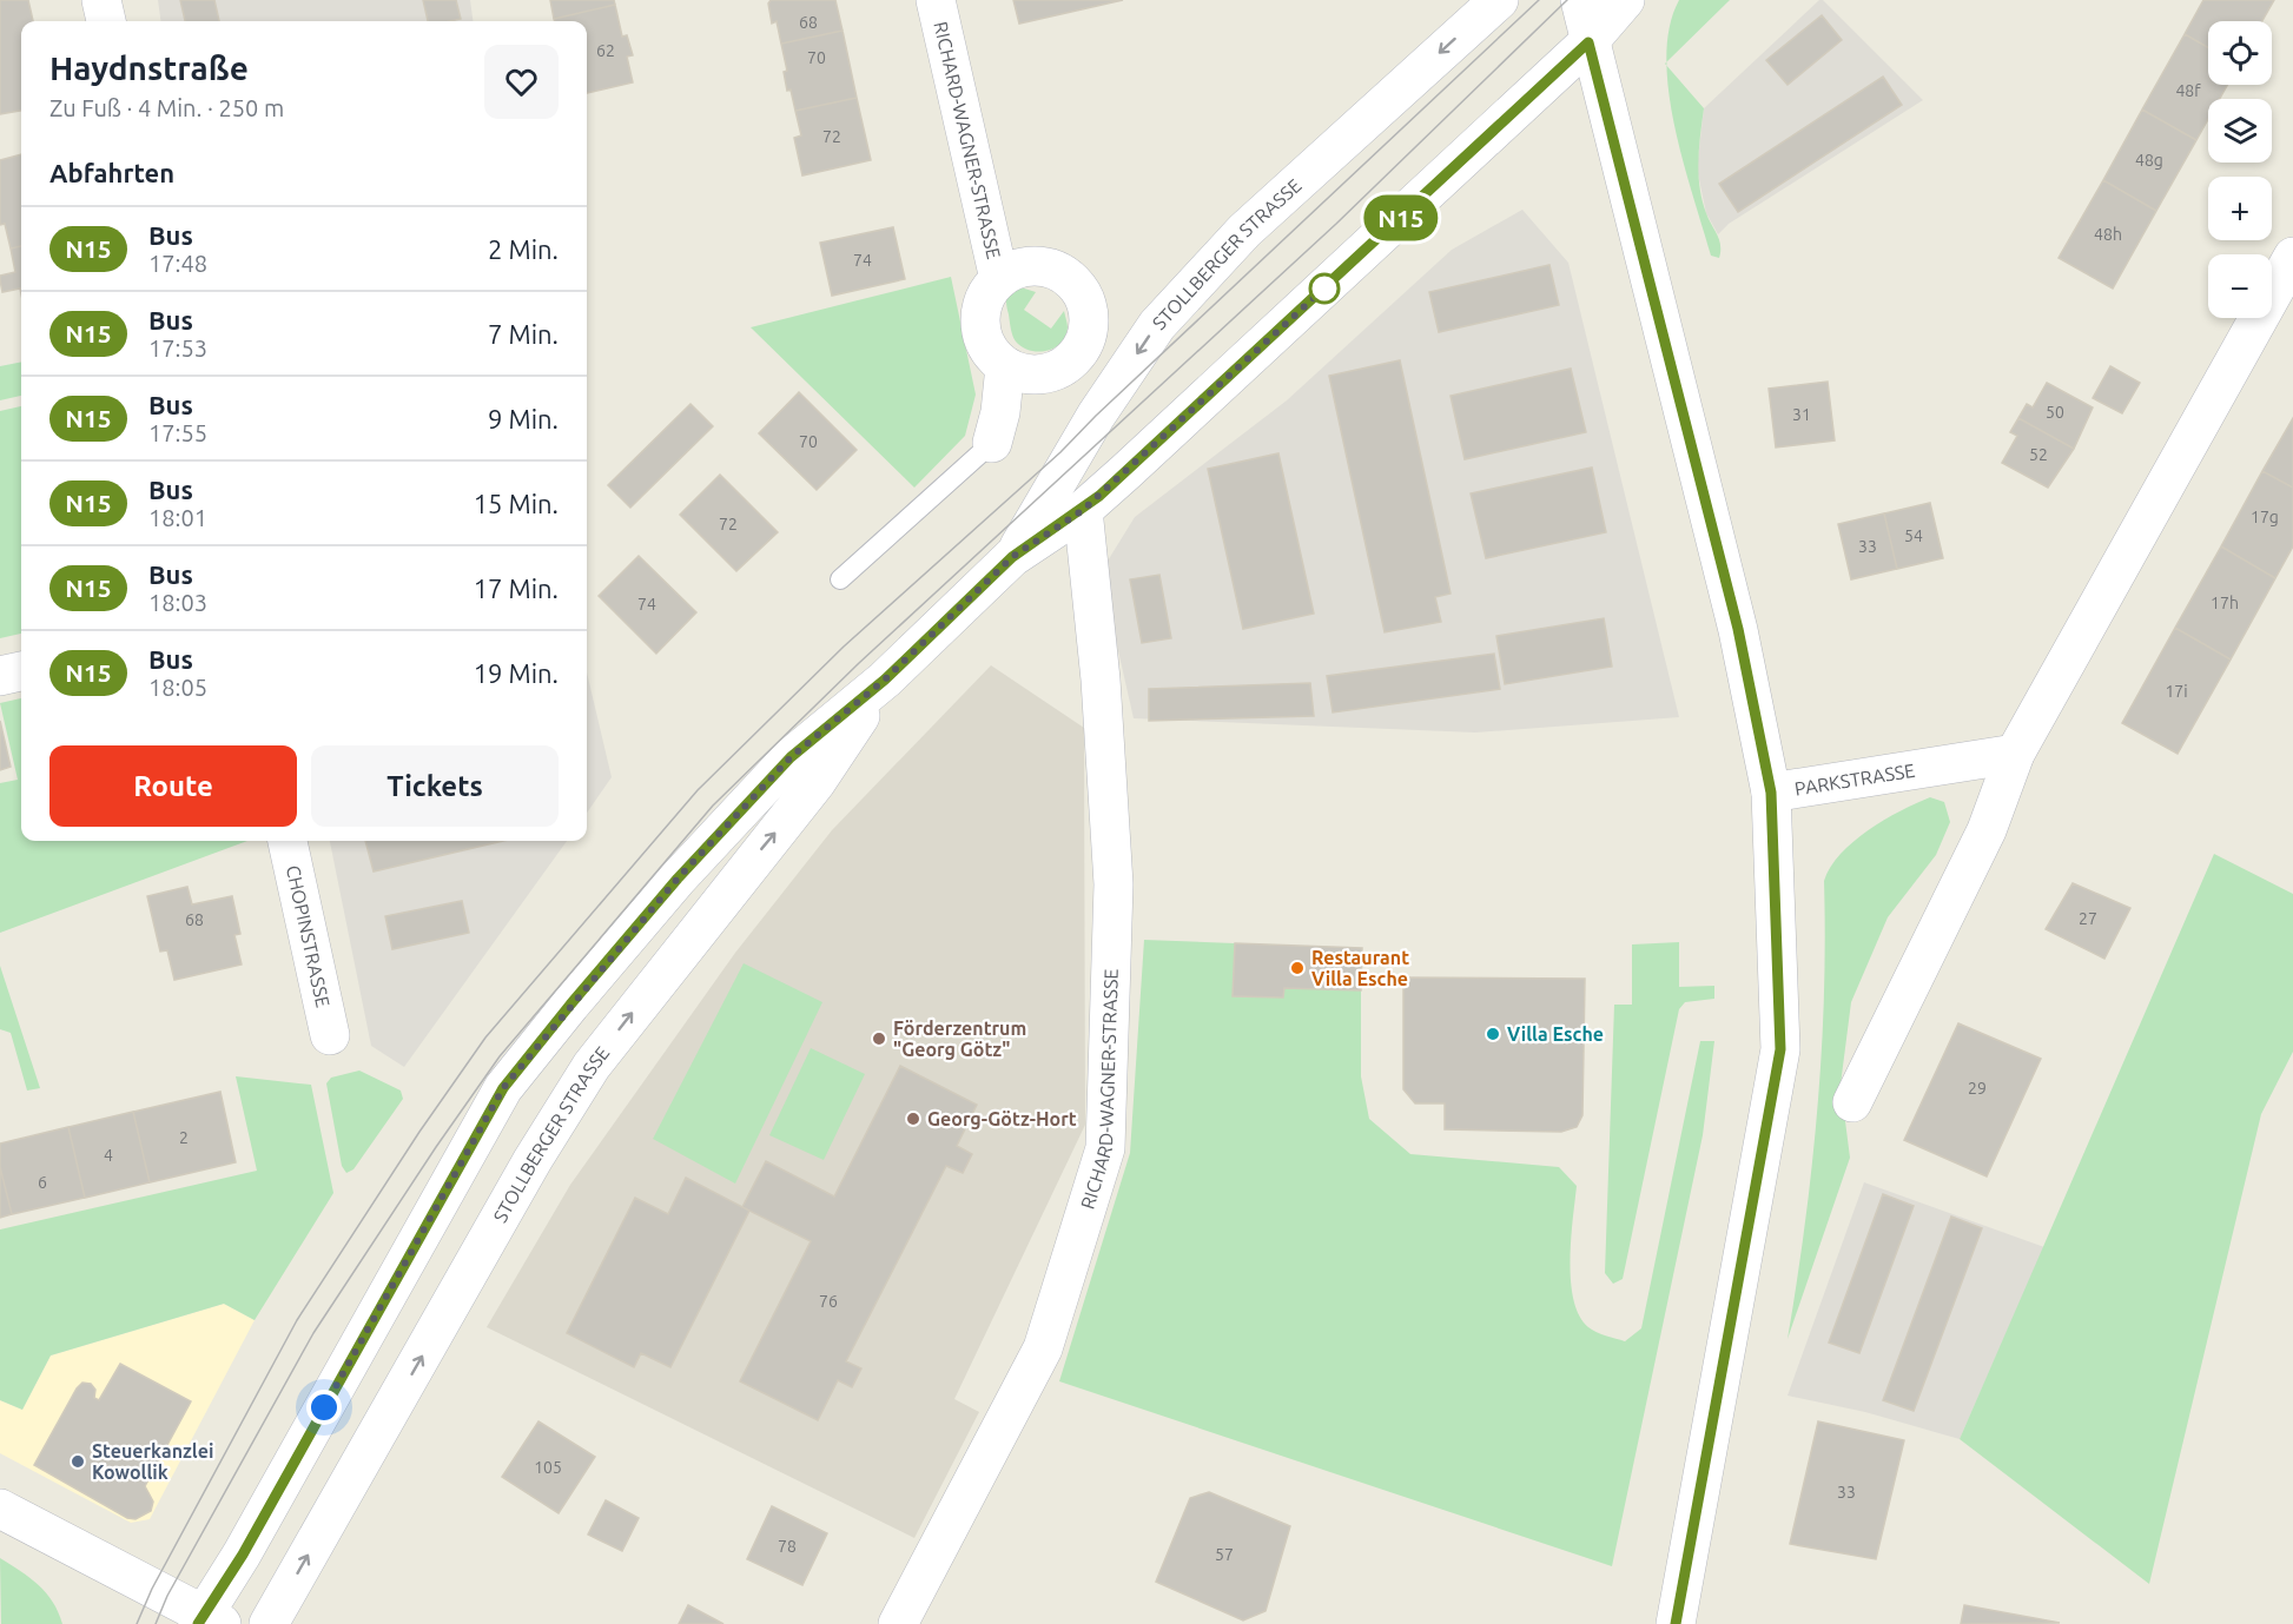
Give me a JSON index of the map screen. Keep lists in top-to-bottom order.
{
  "streets": {
    "street": [
      "RICHARD-WAGNER-STRASSE",
      "STOLLBERGER STRASSE",
      "PARKSTRASSE",
      "CHOPINSTRASSE"
    ]
  },
  "crossings": [
    ["RICHARD-WAGNER-STRASSE", "STOLLBERGER STRASSE"]
  ],
  "places": [
    "Restaurant Villa Esche",
    "Villa Esche",
    "Förderzentrum \"Georg Götz\"",
    "Georg-Götz-Hort",
    "Steuerkanzlei Kowollik"
  ],
  "lines": ["bus line N15"],
  "house_numbers": [
    "68",
    "62",
    "70",
    "48f",
    "72",
    "48g",
    "48h",
    "74",
    "50",
    "31",
    "70",
    "52",
    "17g",
    "72",
    "54",
    "33",
    "17h",
    "74",
    "17i",
    "27",
    "68",
    "29",
    "2",
    "4",
    "6",
    "76",
    "105",
    "33",
    "78",
    "57"
  ],
  "page": {
    "on_map": "N15",
    "map_buttons": ["+", "−"],
    "heading": [
      ["Haydnstraße", "Zu Fuß · 4 Min. · 250 m"],
      "Abfahrten"
    ],
    "list": [
      {
        "mark": "N15",
        "name": "Bus",
        "note": "17:48",
        "value": "2 Min."
      },
      {
        "mark": "N15",
        "name": "Bus",
        "note": "17:53",
        "value": "7 Min."
      },
      {
        "mark": "N15",
        "name": "Bus",
        "note": "17:55",
        "value": "9 Min."
      },
      {
        "mark": "N15",
        "name": "Bus",
        "note": "18:01",
        "value": "15 Min."
      },
      {
        "mark": "N15",
        "name": "Bus",
        "note": "18:03",
        "value": "17 Min."
      },
      {
        "mark": "N15",
        "name": "Bus",
        "note": "18:05",
        "value": "19 Min."
      }
    ],
    "buttons": ["Route", "Tickets"]
  }
}
